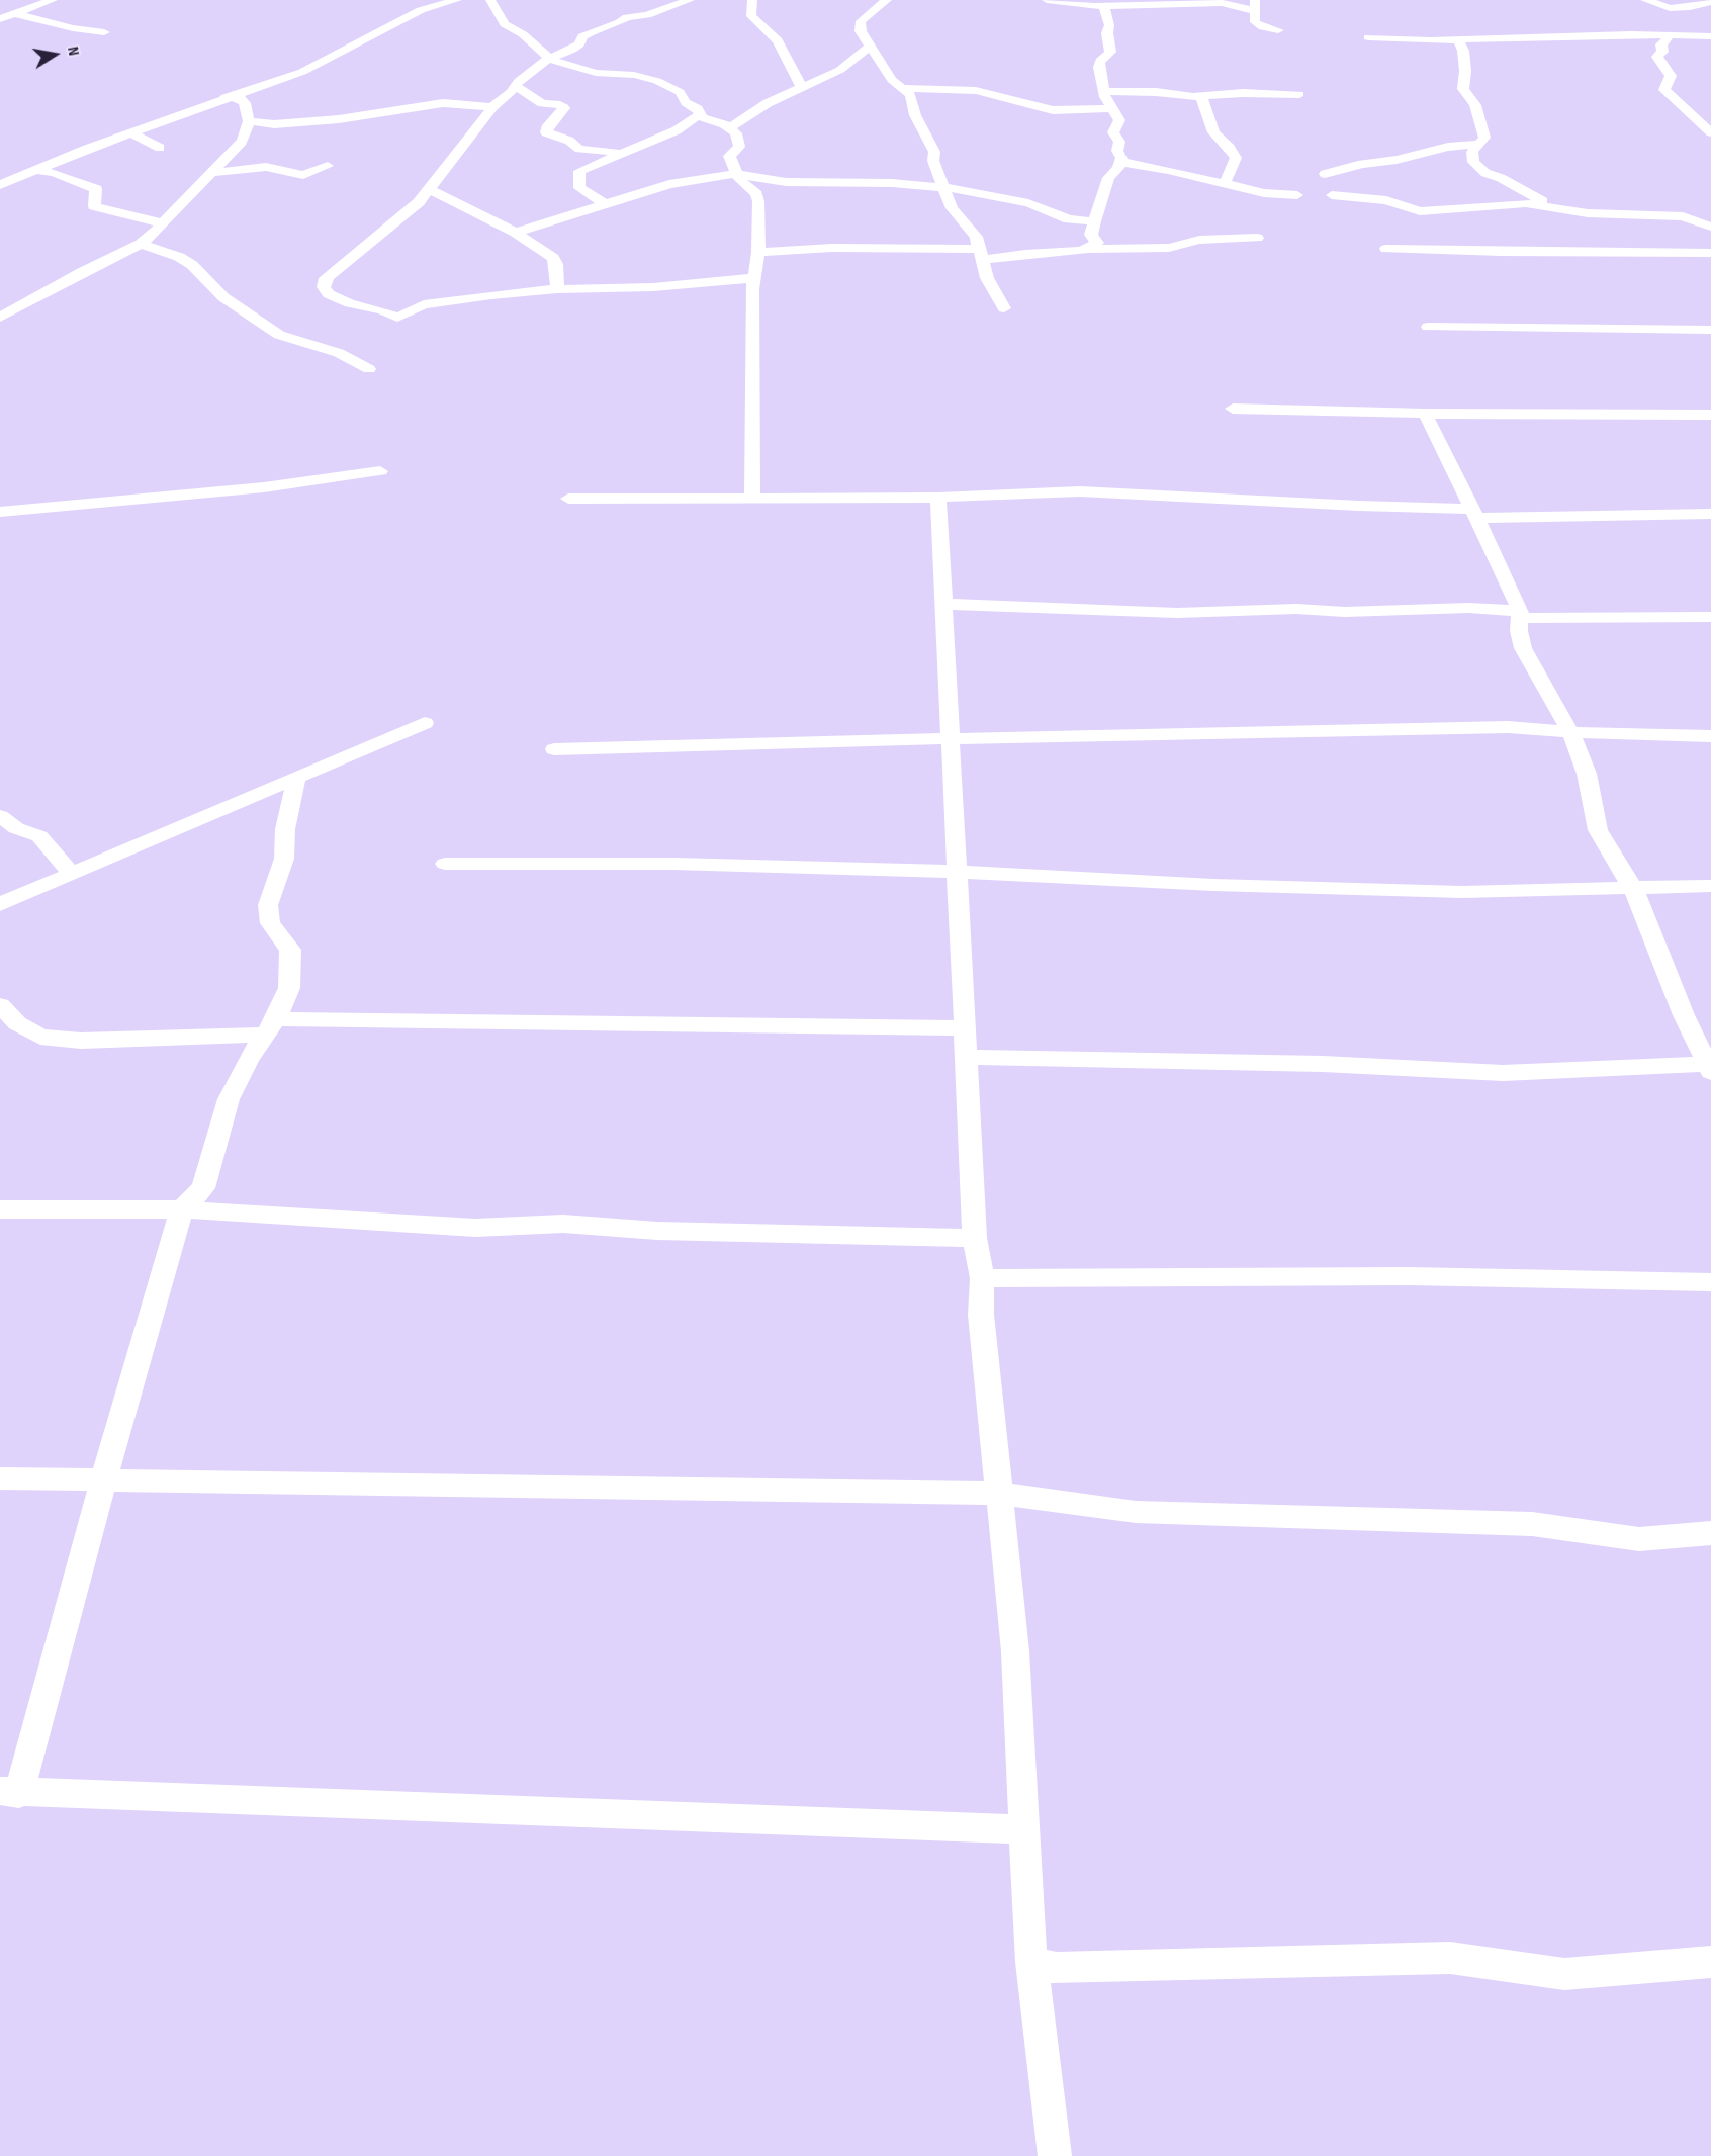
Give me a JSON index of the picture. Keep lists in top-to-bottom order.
{
  "north": "right"
}
